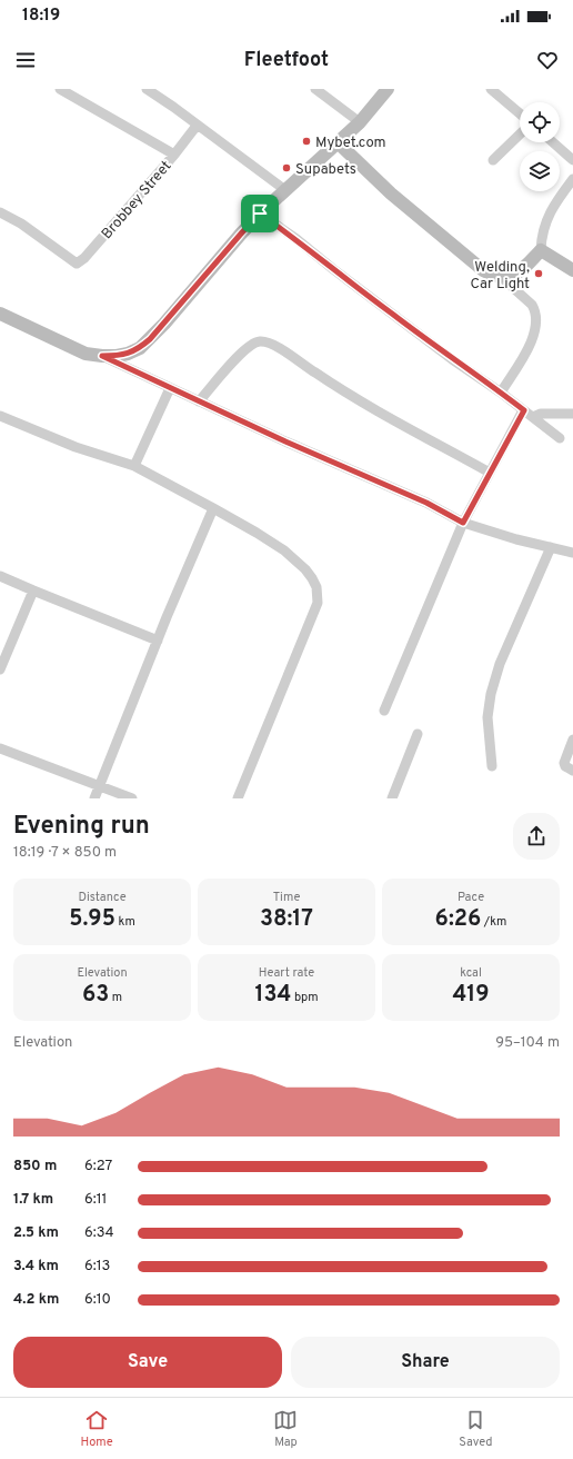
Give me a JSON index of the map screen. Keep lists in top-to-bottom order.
{
  "streets": {
    "street": ["Brobbey Street"]
  },
  "places": ["Mybet.com", "Supabets", "Welding, Car Light"],
  "page": {
    "status": "18:19",
    "header": "Fleetfoot",
    "heading": ["Evening run", "18:19 · 7 × 850 m"],
    "stats": [
      ["Distance", "5.95 km"],
      ["Time", "38:17"],
      ["Pace", "6:26 /km"],
      ["Elevation", "63 m"],
      ["Heart rate", "134 bpm"],
      ["kcal", "419"]
    ],
    "chart": ["Elevation", "95–104 m"],
    "list": [
      {
        "name": "850 m",
        "note": "6:27"
      },
      {
        "name": "1.7 km",
        "note": "6:11"
      },
      {
        "name": "2.5 km",
        "note": "6:34"
      },
      {
        "name": "3.4 km",
        "note": "6:13"
      },
      {
        "name": "4.2 km",
        "note": "6:10"
      }
    ],
    "buttons": ["Save", "Share"],
    "tabs": ["Home", "Map", "Saved"]
  }
}
